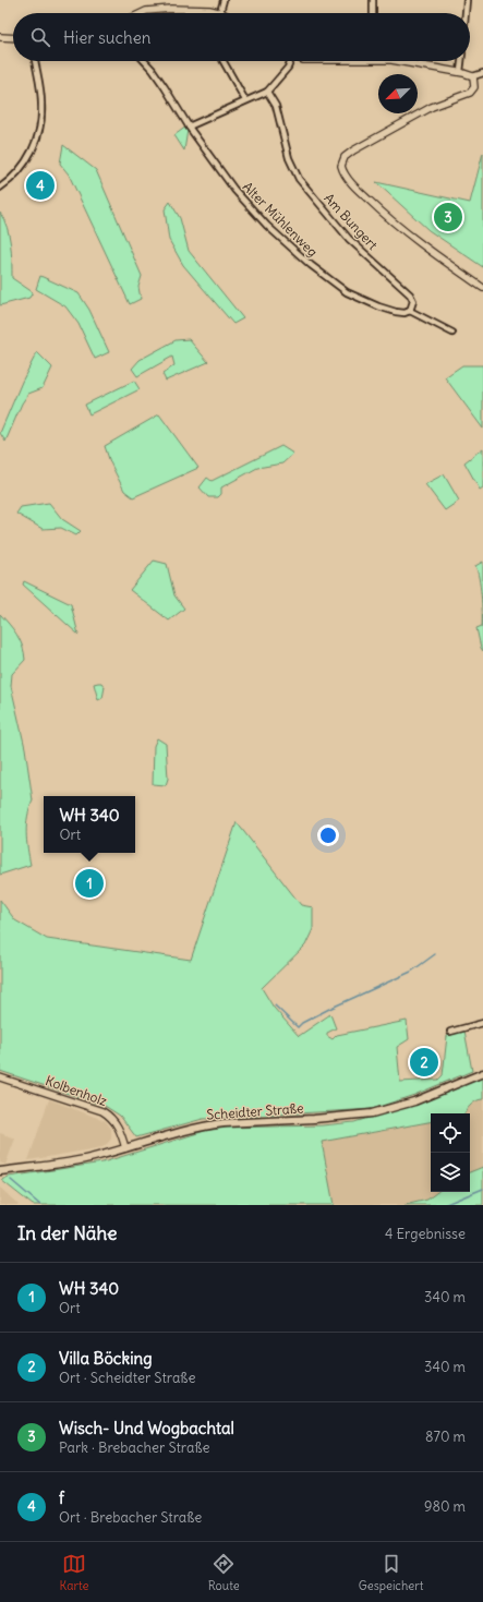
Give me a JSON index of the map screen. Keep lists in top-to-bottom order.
{
  "streets": {
    "main road": ["Scheidter Straße"],
    "street": ["Alter Mühlenweg", "Am Bungert", "Kolbenholz"]
  },
  "crossings": [
    ["Alter Mühlenweg", "Am Bungert"],
    ["Kolbenholz", "Scheidter Straße"]
  ],
  "north": "bottom left",
  "page": {
    "search": "Hier suchen",
    "pins": [
      "4",
      "3",
      "1",
      "2"
    ],
    "popup": ["WH 340", "Ort"],
    "heading": ["In der Nähe", "4 Ergebnisse"],
    "list": [
      {
        "mark": "1",
        "name": "WH 340",
        "note": "Ort",
        "value": "340 m"
      },
      {
        "mark": "2",
        "name": "Villa Böcking",
        "note": "Ort · Scheidter Straße",
        "value": "340 m"
      },
      {
        "mark": "3",
        "name": "Wisch- Und Wogbachtal",
        "note": "Park · Brebacher Straße",
        "value": "870 m"
      },
      {
        "mark": "4",
        "name": "f",
        "note": "Ort · Brebacher Straße",
        "value": "980 m"
      }
    ],
    "nav": ["Karte", "Route", "Gespeichert"]
  }
}
